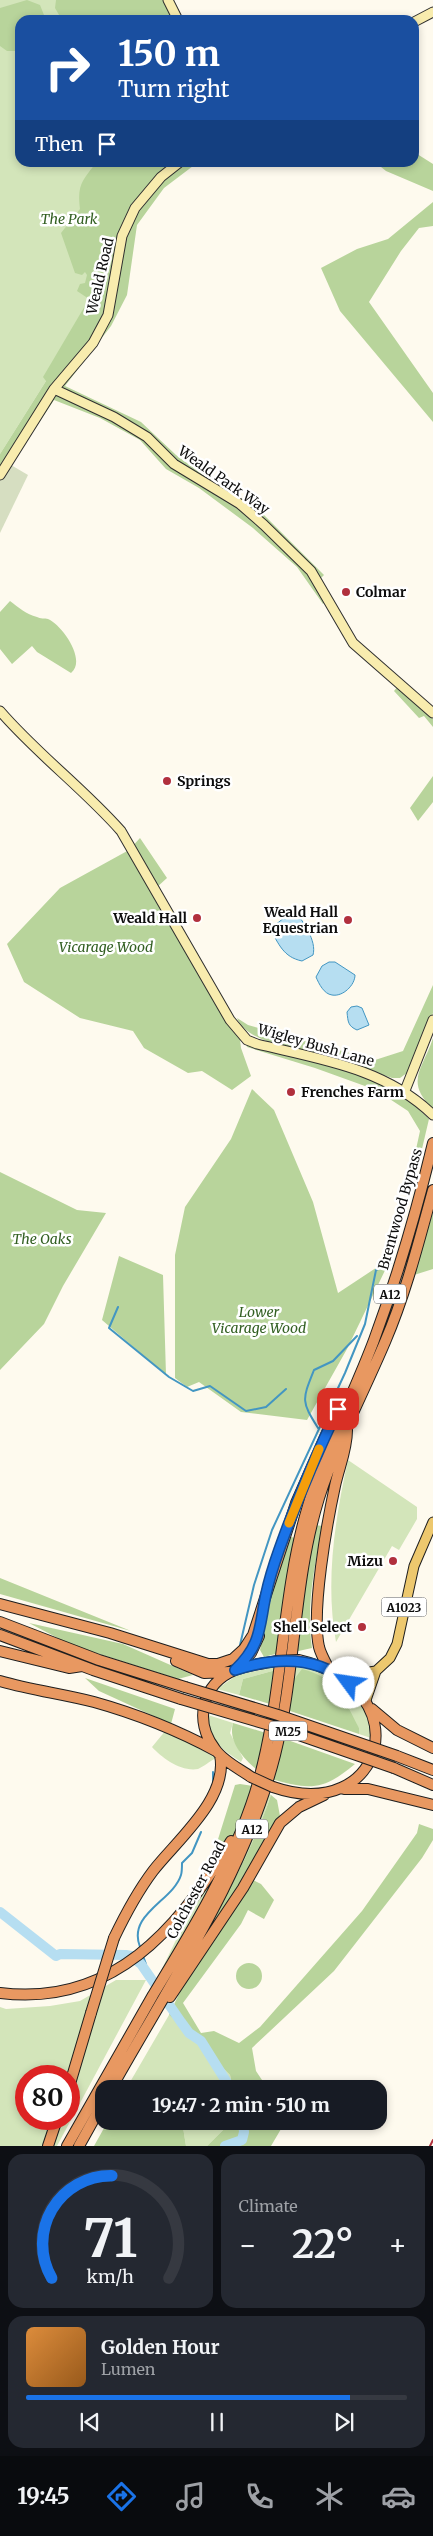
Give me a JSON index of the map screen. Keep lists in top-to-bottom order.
{
  "streets": {
    "highway": [
      "Brentwood Bypass",
      "A12",
      "M25",
      "Colchester Road"
    ],
    "main road": ["A1023"],
    "street": ["Weald Road", "Weald Park Way", "Wigley Bush Lane"]
  },
  "crossings": [
    ["Weald Road", "Weald Park Way"],
    ["Brentwood Bypass", "A12"],
    ["Brentwood Bypass", "Colchester Road"],
    ["A12", "A1023"],
    ["A12", "Colchester Road"]
  ],
  "parks": [
    "The Park",
    "Vicarage Wood",
    "The Oaks",
    "Lower Vicarage Wood"
  ],
  "places": [
    "Colmar",
    "Springs",
    "Weald Hall",
    "Weald Hall Equestrian",
    "Frenches Farm",
    "Mizu",
    "Shell Select"
  ],
  "page": {
    "turn": ["150 m", "Turn right"],
    "then": "Then",
    "limit": "80",
    "trip": "19:47 · 2 min · 510 m",
    "tile": "Climate",
    "heat": ["−", "22°", "+"],
    "song": ["Golden Hour", "Lumen"],
    "tabs": "19:45",
    "gauge": ["71", "km/h"]
  }
}
